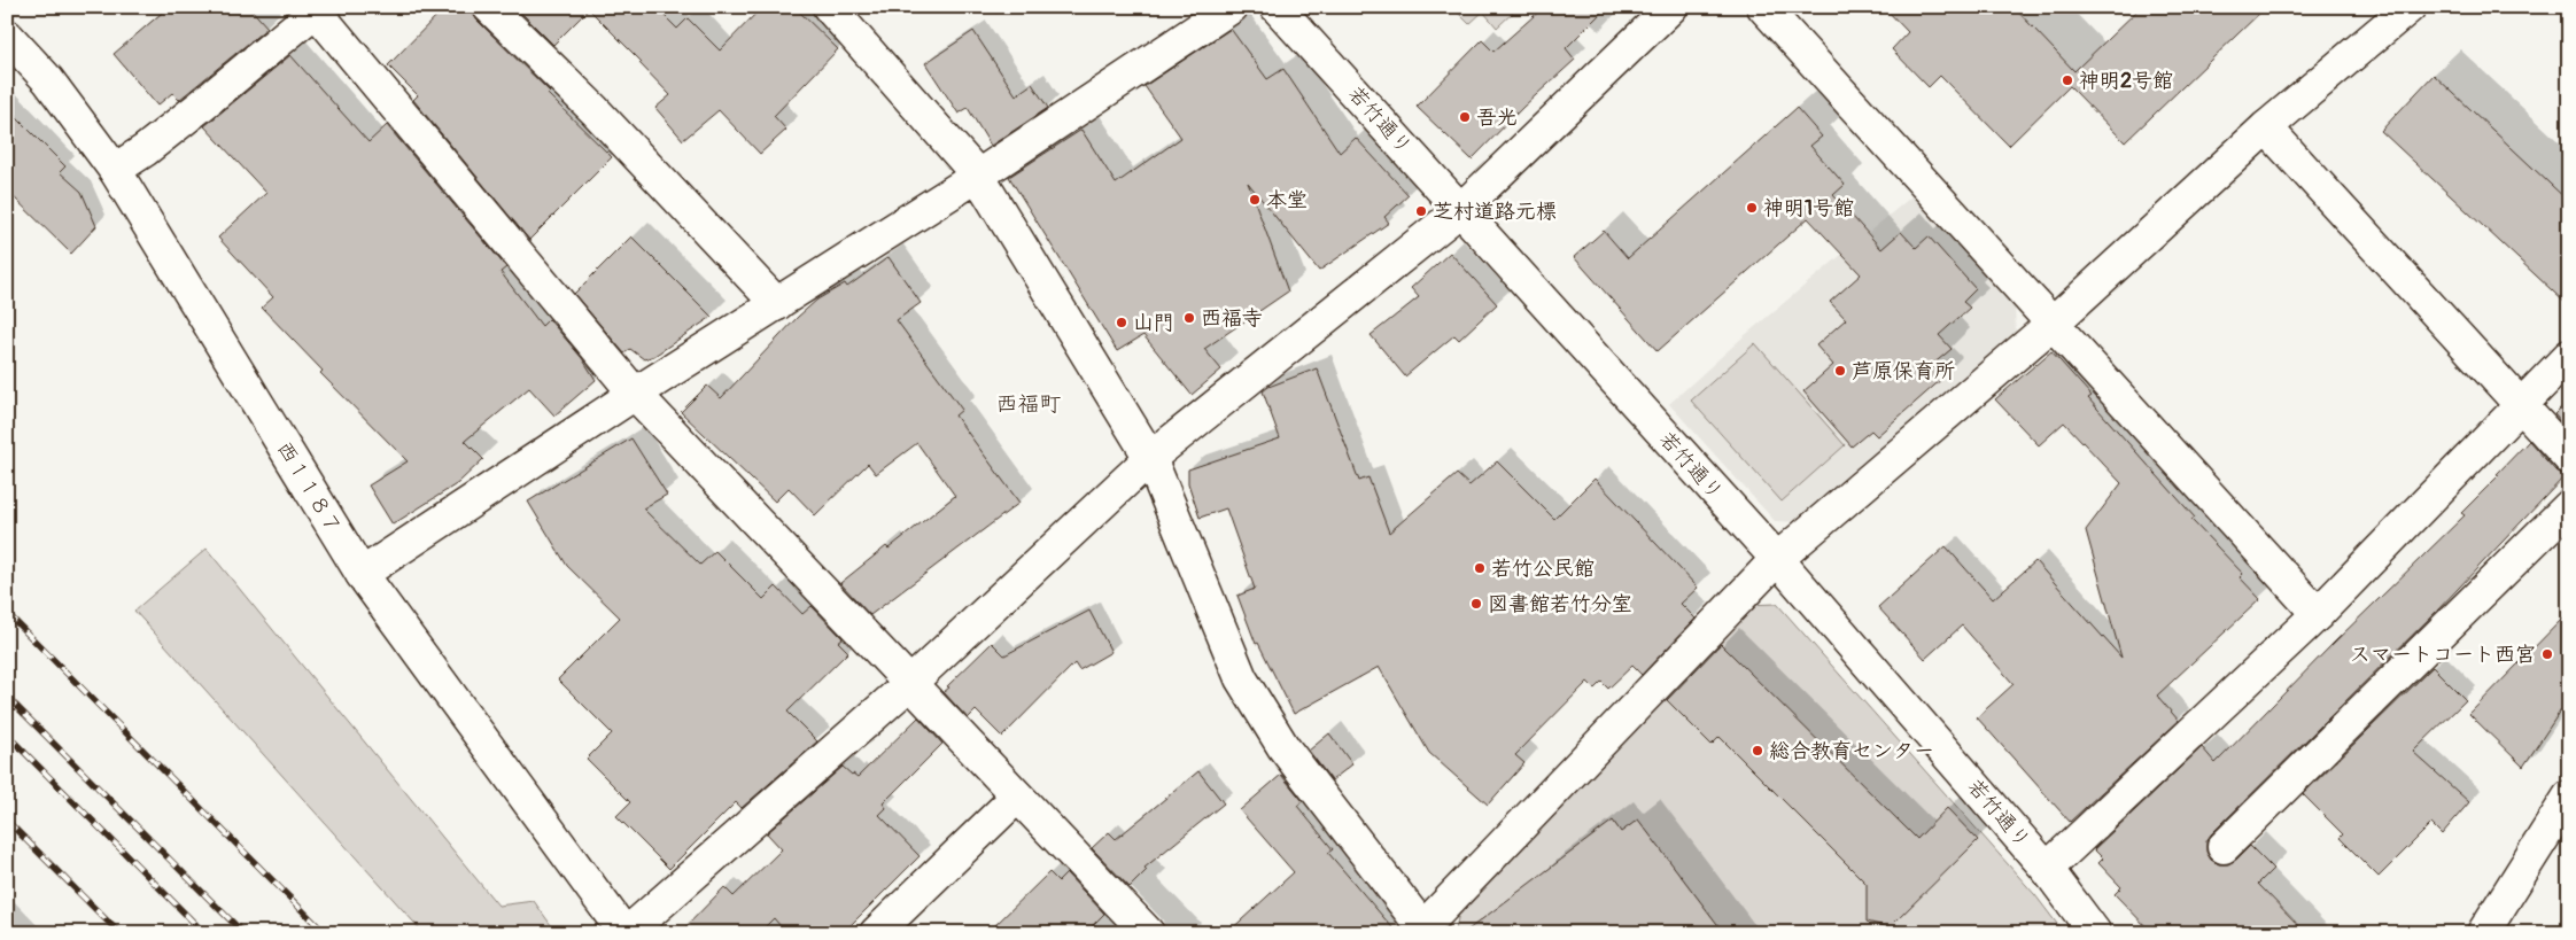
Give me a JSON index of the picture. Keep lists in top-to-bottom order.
{
  "streets": {
    "street": ["若竹通り", "西１１８７"]
  },
  "districts": ["西福町"],
  "places": [
    "神明2号館",
    "吾光",
    "本堂",
    "神明1号館",
    "芝村道路元標",
    "西福寺",
    "山門",
    "芦原保育所",
    "若竹公民館",
    "図書館若竹分室",
    "スマートコート西宮",
    "総合教育センター"
  ]
}
